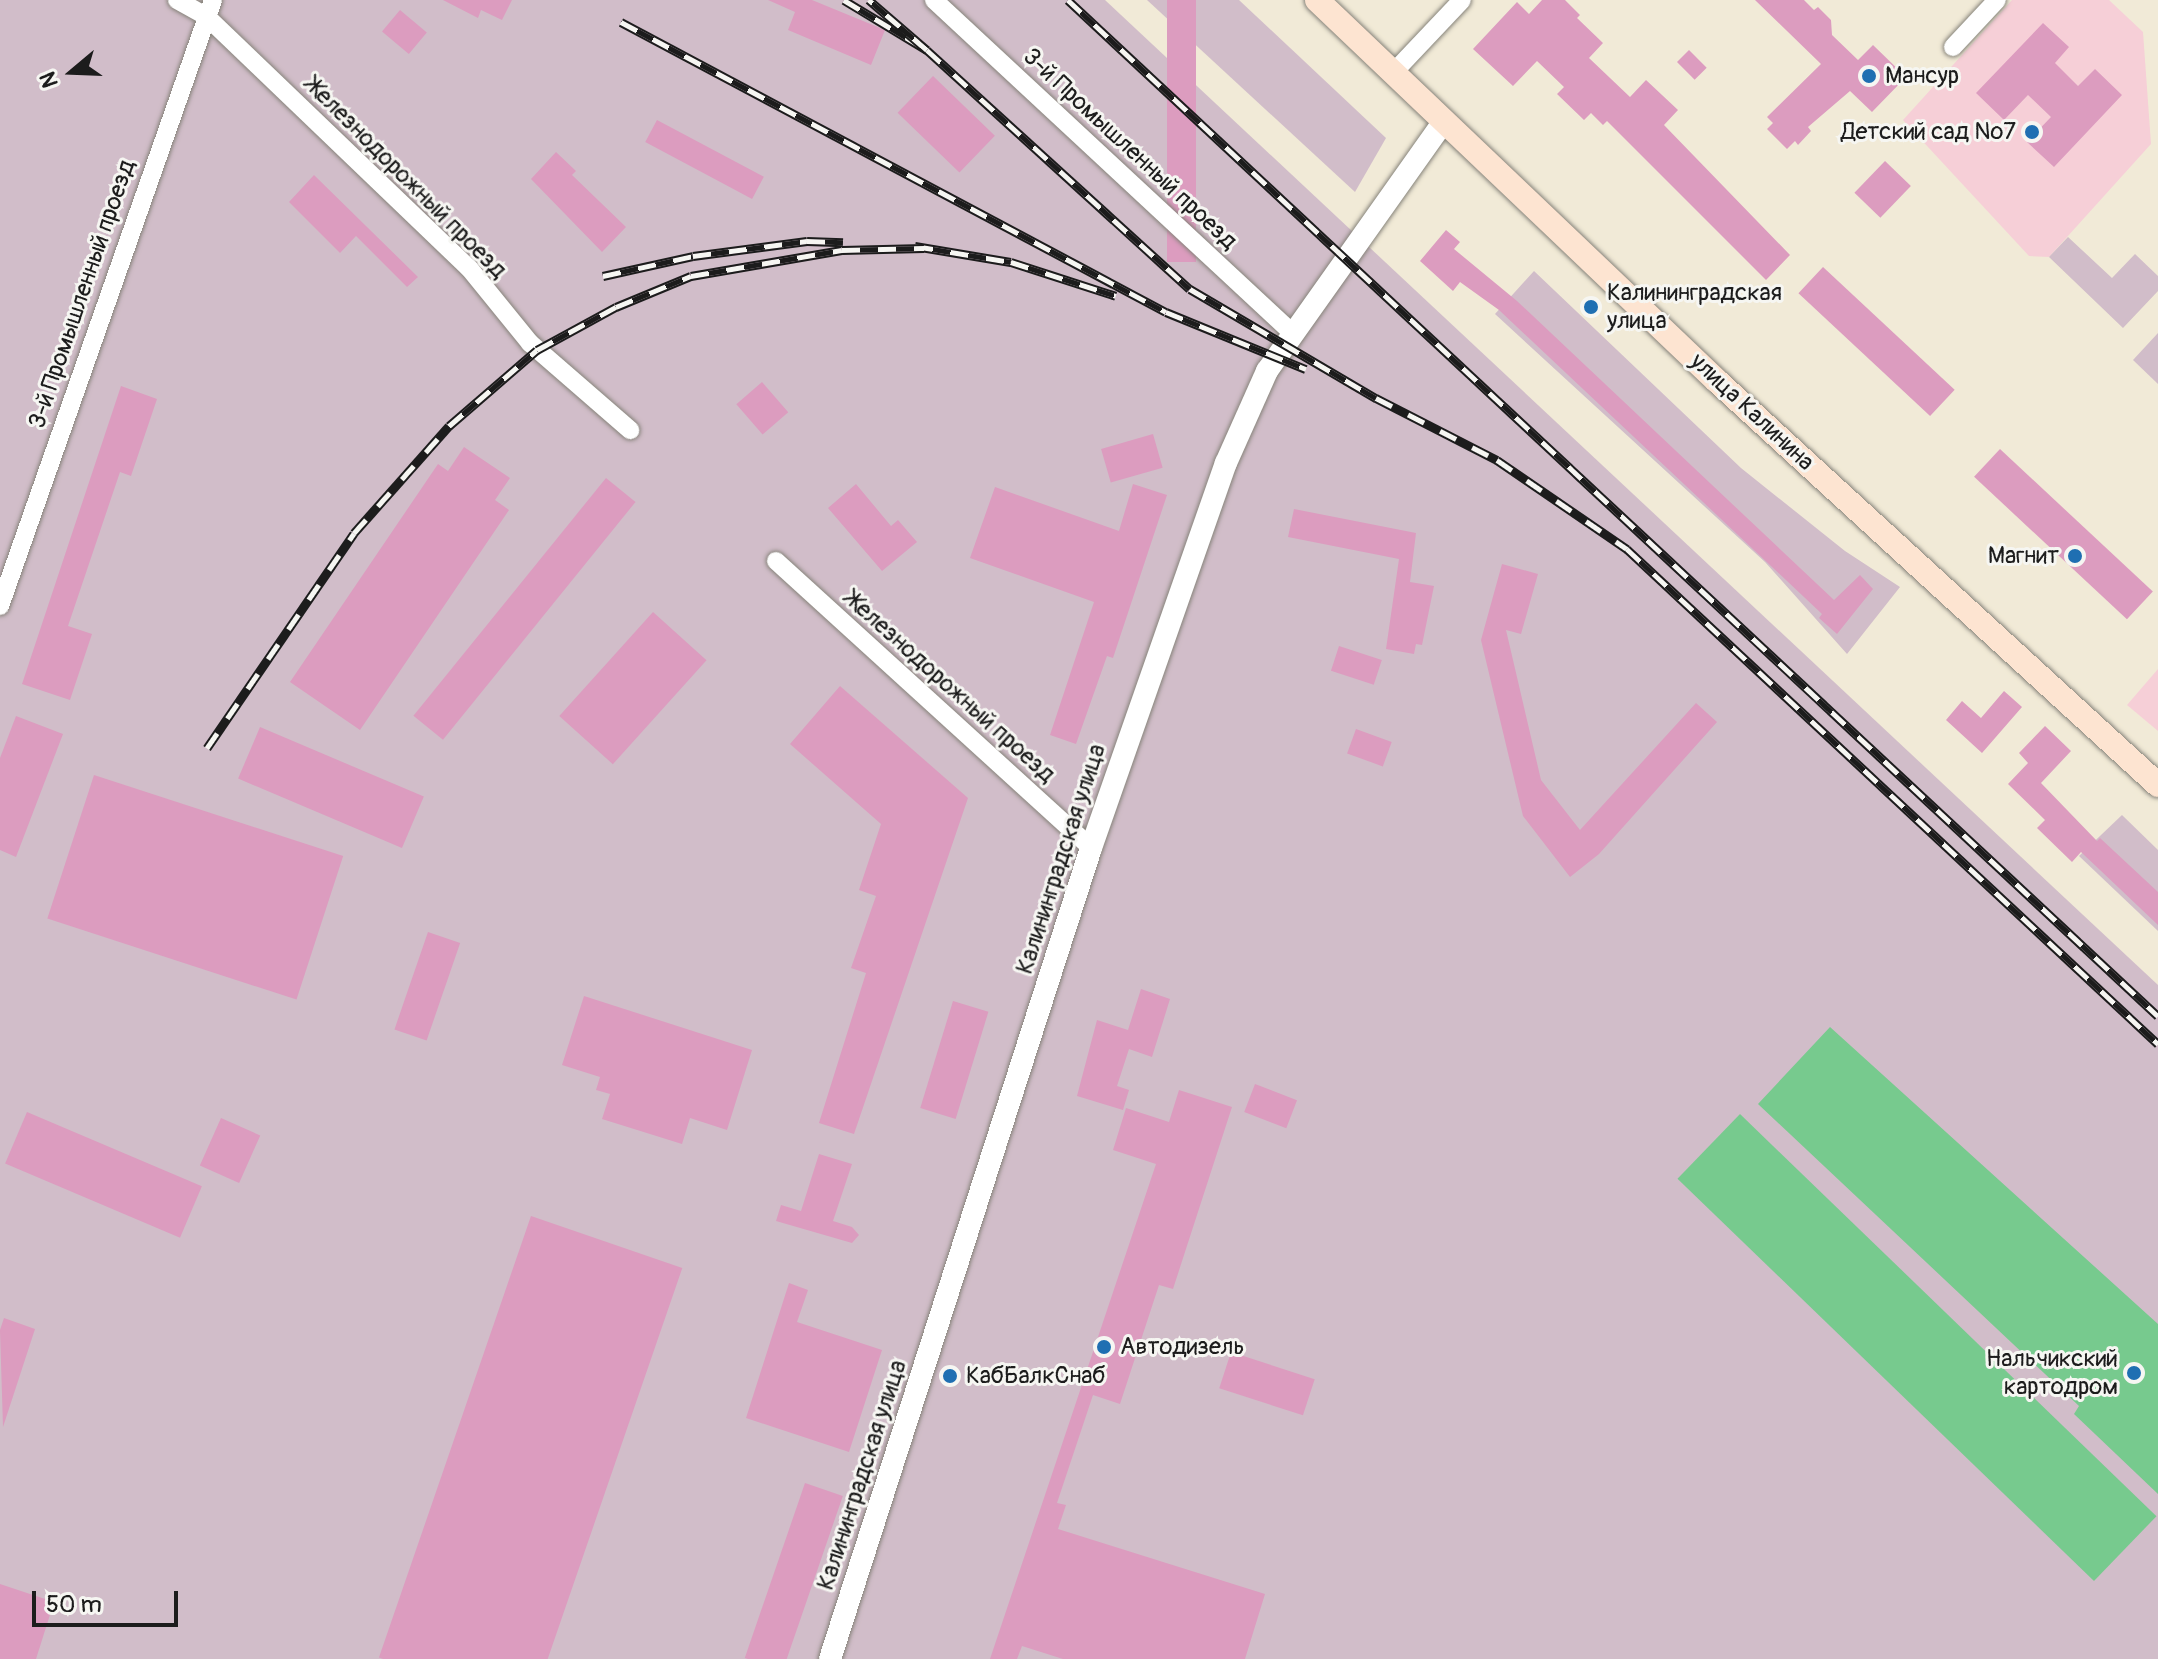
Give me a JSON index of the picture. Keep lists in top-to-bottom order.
{
  "streets": {
    "main road": ["улица Калинина"],
    "street": ["3-й Промышленный проезд", "Железнодорожный проезд", "Калининградская улица"]
  },
  "crossings": [
    ["3-й Промышленный проезд", "Железнодорожный проезд"],
    ["3-й Промышленный проезд", "Калининградская улица"],
    ["Железнодорожный проезд", "Калининградская улица"],
    ["улица Калинина", "Калининградская улица"]
  ],
  "places": [
    "Мансур",
    "Детский сад №7",
    "Калининградская улица",
    "Магнит",
    "Автодизель",
    "Нальчикский картодром",
    "КабБалкСнаб"
  ],
  "scale_bar": "50 m",
  "north": "left"
}
